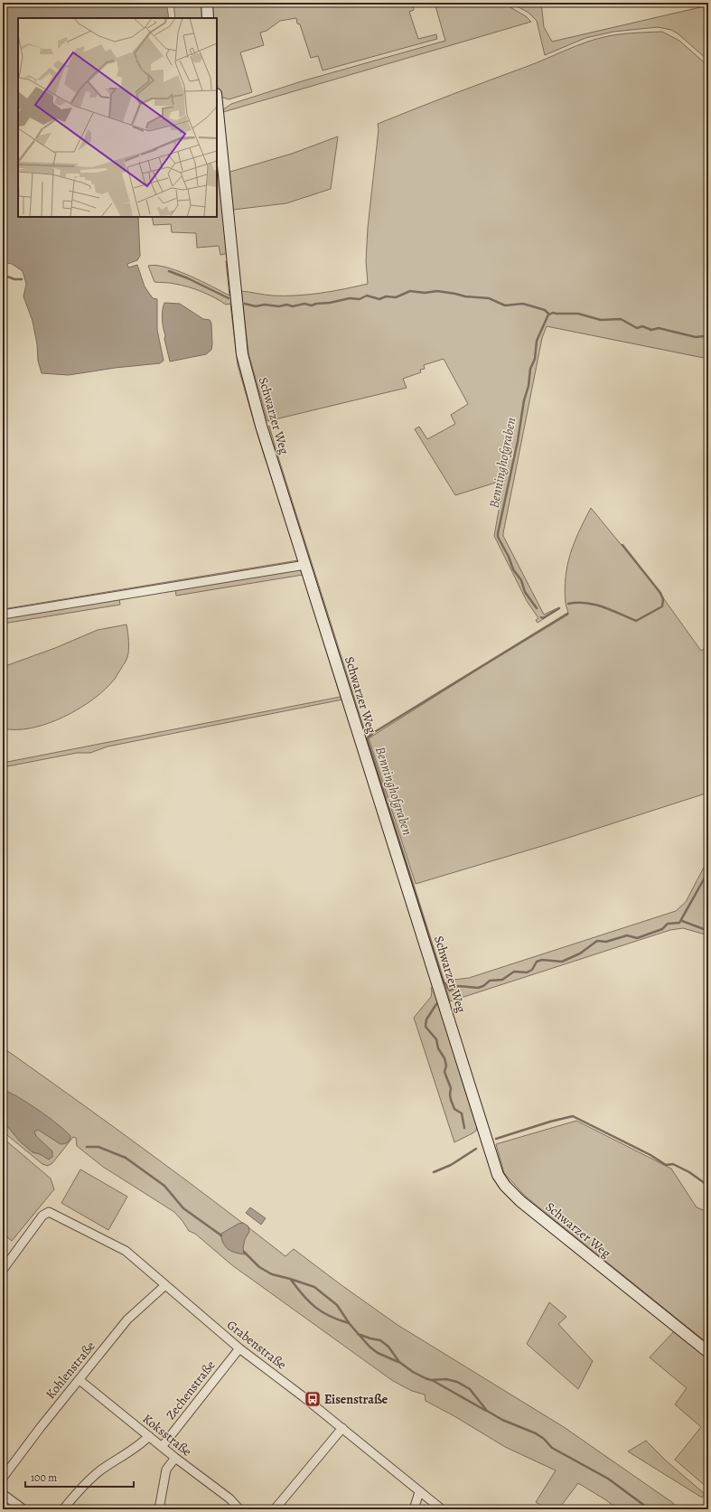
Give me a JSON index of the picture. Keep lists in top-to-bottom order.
{
  "streets": {
    "street": [
      "Schwarzer Weg",
      "Grabenstraße",
      "Kohlenstraße",
      "Zechenstraße",
      "Koksstraße"
    ]
  },
  "crossings": [
    ["Grabenstraße", "Kohlenstraße"],
    ["Grabenstraße", "Zechenstraße"],
    ["Kohlenstraße", "Koksstraße"],
    ["Zechenstraße", "Koksstraße"]
  ],
  "water": ["Benninghofgraben"],
  "places": {
    "bus stop": ["Eisenstraße"]
  },
  "scale_bar": "100 m"
}
